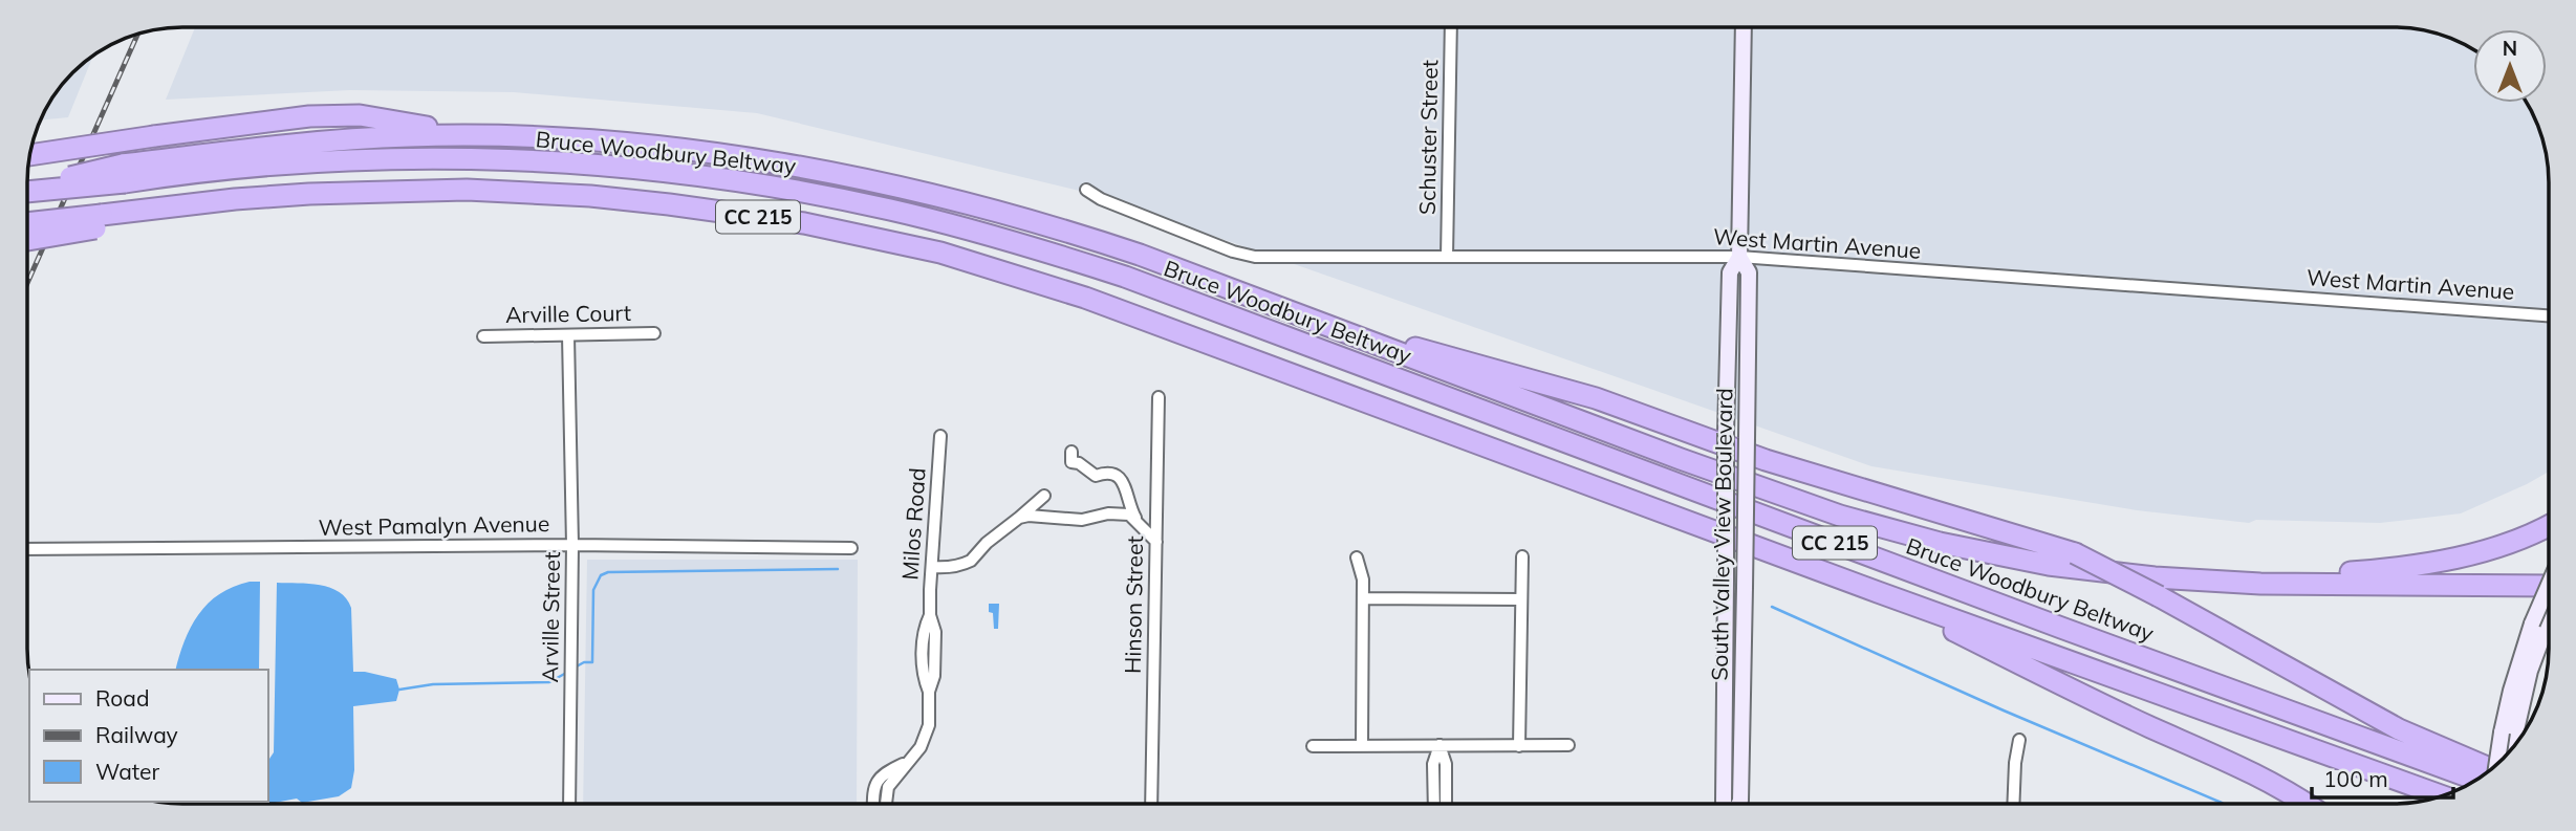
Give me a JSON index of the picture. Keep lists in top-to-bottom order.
{
  "streets": {
    "highway": ["Bruce Woodbury Beltway", "CC 215"],
    "main road": ["South Valley View Boulevard"],
    "street": [
      "Schuster Street",
      "West Martin Avenue",
      "Arville Court",
      "Milos Road",
      "West Pamalyn Avenue",
      "Hinson Street",
      "Arville Street"
    ]
  },
  "crossings": [
    ["Schuster Street", "West Martin Avenue"],
    ["Bruce Woodbury Beltway", "CC 215"],
    ["West Martin Avenue", "South Valley View Boulevard"],
    ["Arville Court", "Arville Street"],
    ["West Pamalyn Avenue", "Arville Street"]
  ],
  "legend": ["Road", "Railway", "Water"],
  "scale_bar": "100 m",
  "north": "top"
}
